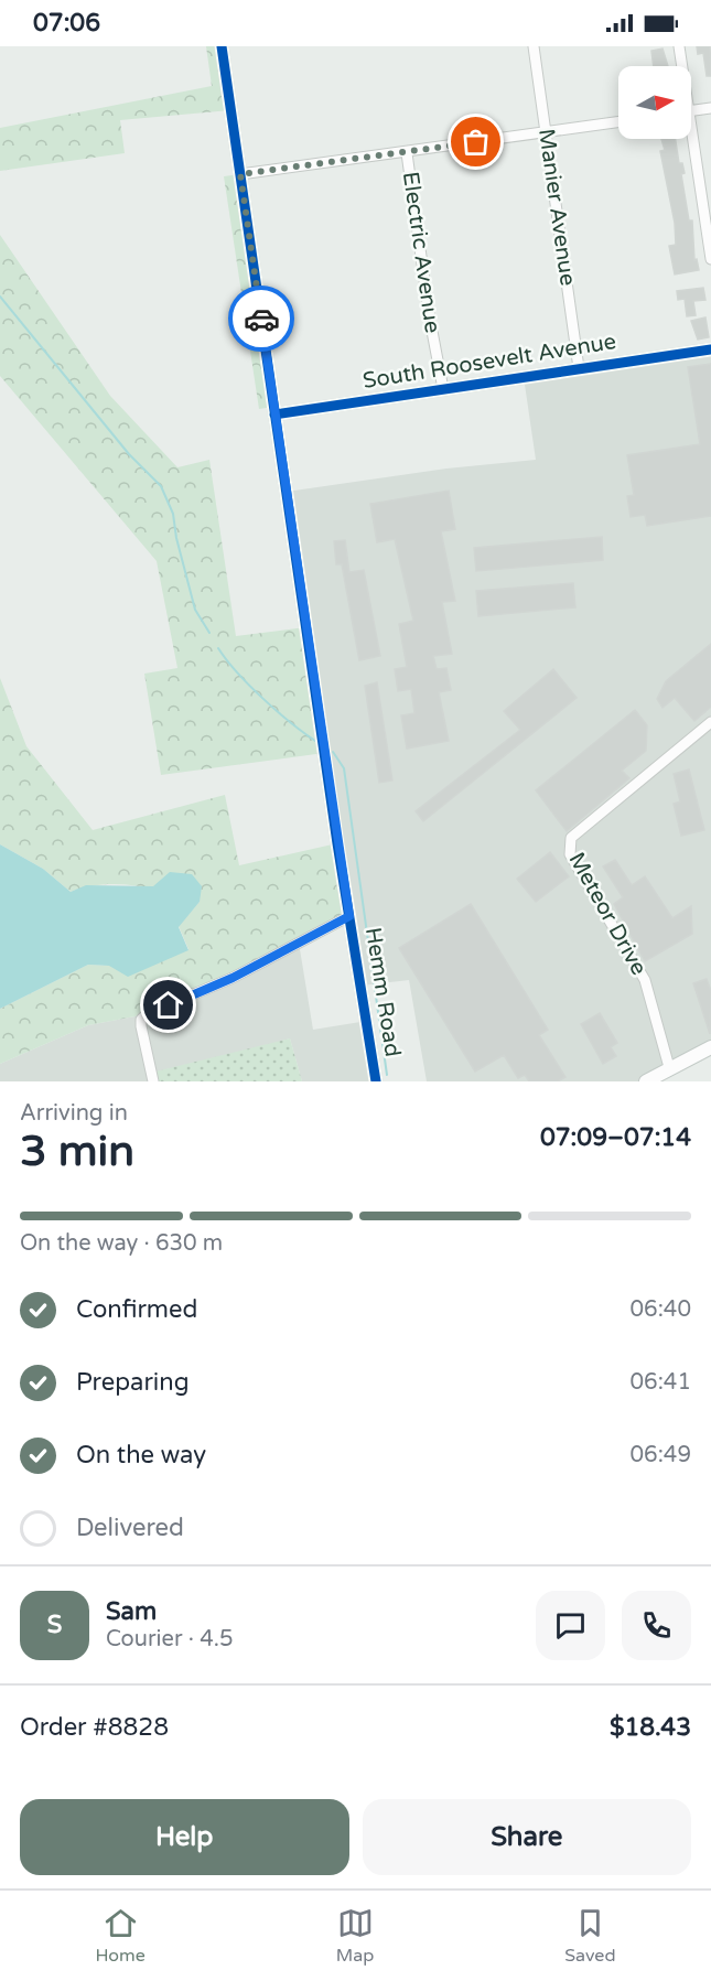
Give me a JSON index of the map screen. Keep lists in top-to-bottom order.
{
  "streets": {
    "street": [
      "Manier Avenue",
      "Electric Avenue",
      "South Roosevelt Avenue",
      "Meteor Drive",
      "Hemm Road"
    ]
  },
  "crossings": [
    ["Manier Avenue", "South Roosevelt Avenue"],
    ["Electric Avenue", "South Roosevelt Avenue"],
    ["South Roosevelt Avenue", "Hemm Road"]
  ],
  "north": "right",
  "page": {
    "status": "07:06",
    "heading": ["3 min", "Arriving in", "07:09–07:14"],
    "panel": [
      "Sam",
      "Courier · 4.5",
      "Order #8828",
      "$18.43"
    ],
    "bar": "On the way · 630 m",
    "list": [
      ["Confirmed", "06:40"],
      ["Preparing", "06:41"],
      ["On the way", "06:49"],
      "Delivered"
    ],
    "round": "S",
    "buttons": ["Help", "Share"],
    "tabs": ["Home", "Map", "Saved"]
  }
}
